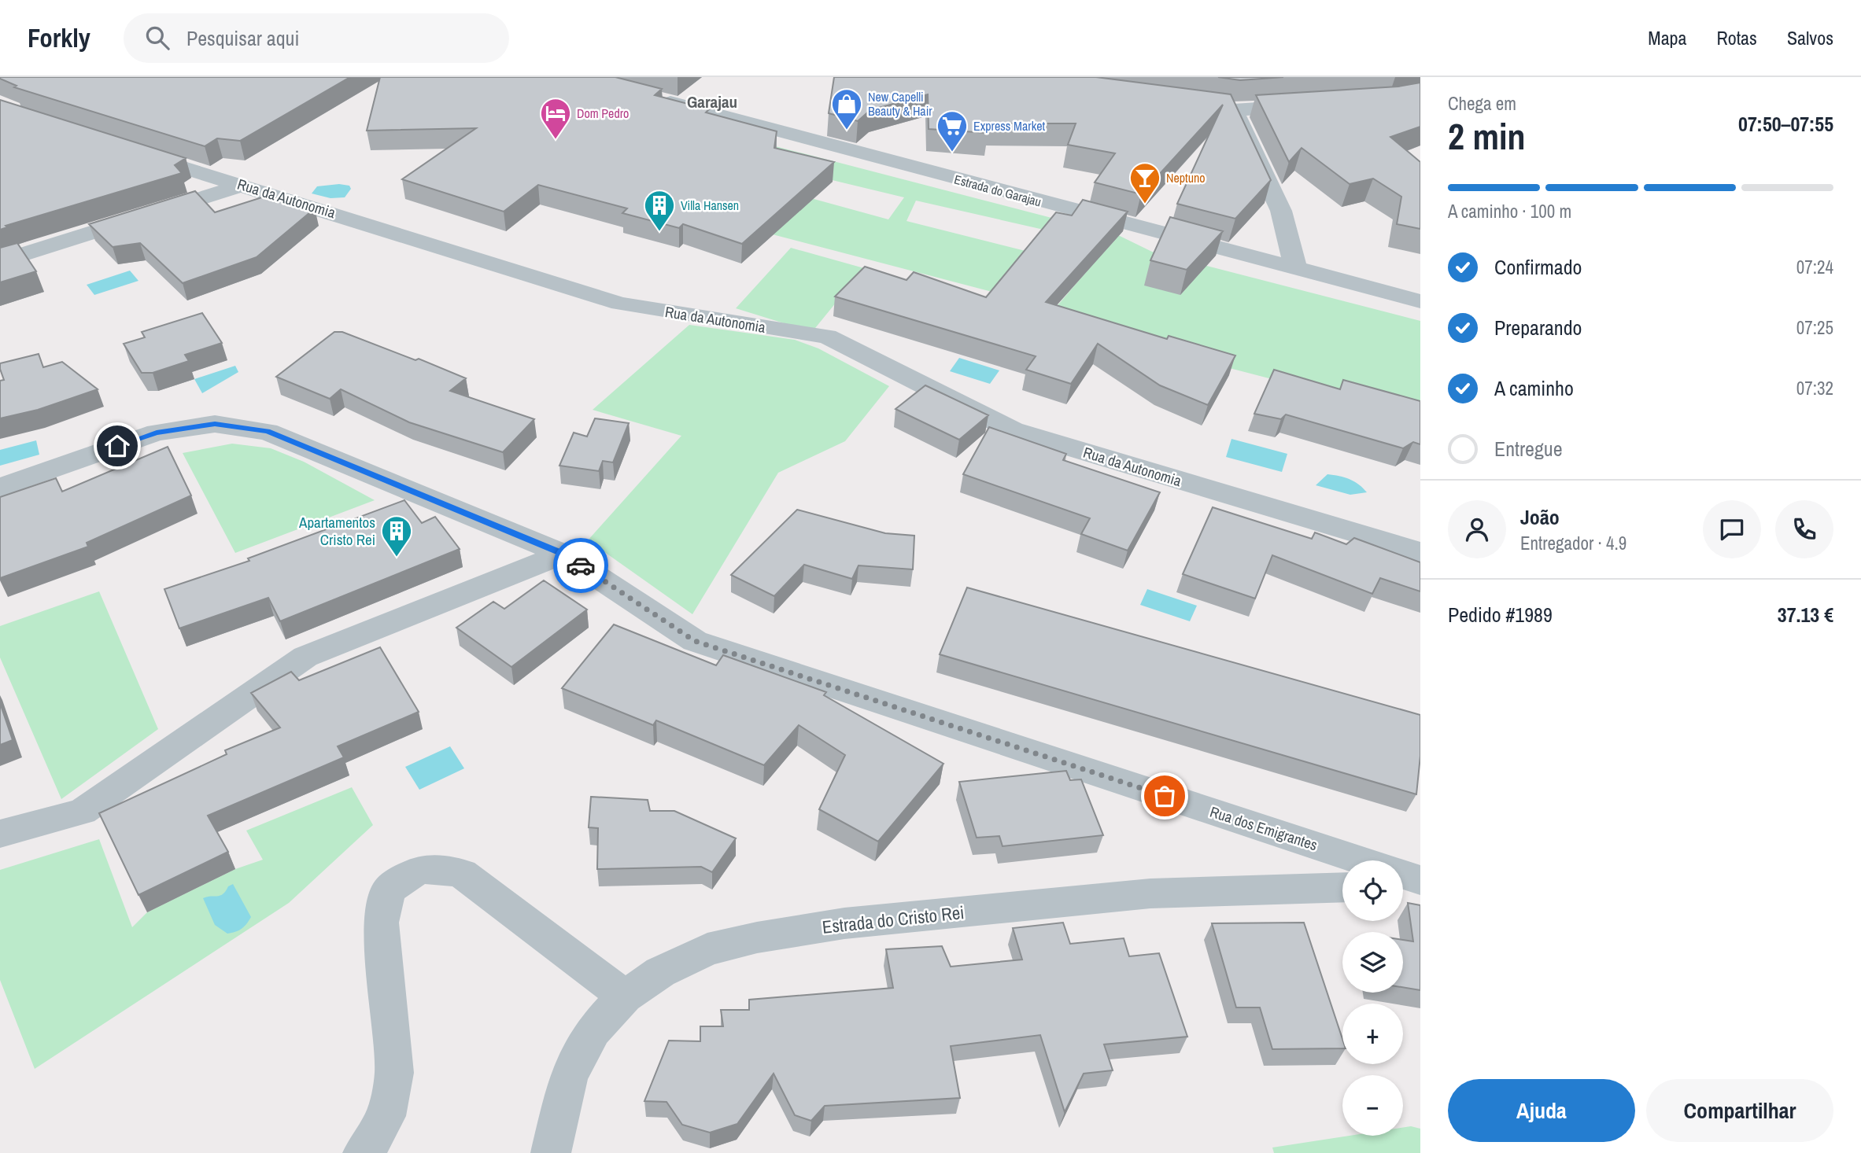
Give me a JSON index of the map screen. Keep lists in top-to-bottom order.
{
  "streets": {
    "street": [
      "Estrada do Garajau",
      "Rua da Autonomia",
      "Rua dos Emigrantes",
      "Estrada do Cristo Rei"
    ]
  },
  "districts": ["Garajau"],
  "places": {
    "shop": ["New Capelli Beauty & Hair"],
    "hotel": ["Dom Pedro"],
    "supermarket": ["Express Market"],
    "bar": ["Neptuno"],
    "building": ["Villa Hansen", "Apartamentos Cristo Rei"]
  },
  "page": {
    "header": "Forkly",
    "search": "Pesquisar aqui",
    "nav": ["Mapa", "Rotas", "Salvos"],
    "heading": ["2 min", "Chega em", "07:50–07:55"],
    "panel": [
      "João",
      "Entregador · 4.9",
      "Pedido #1989",
      "37.13 €"
    ],
    "bar": "A caminho · 100 m",
    "list": [
      ["Confirmado", "07:24"],
      ["Preparando", "07:25"],
      ["A caminho", "07:32"],
      "Entregue"
    ],
    "map_buttons": ["+", "−"],
    "buttons": ["Ajuda", "Compartilhar"]
  }
}
